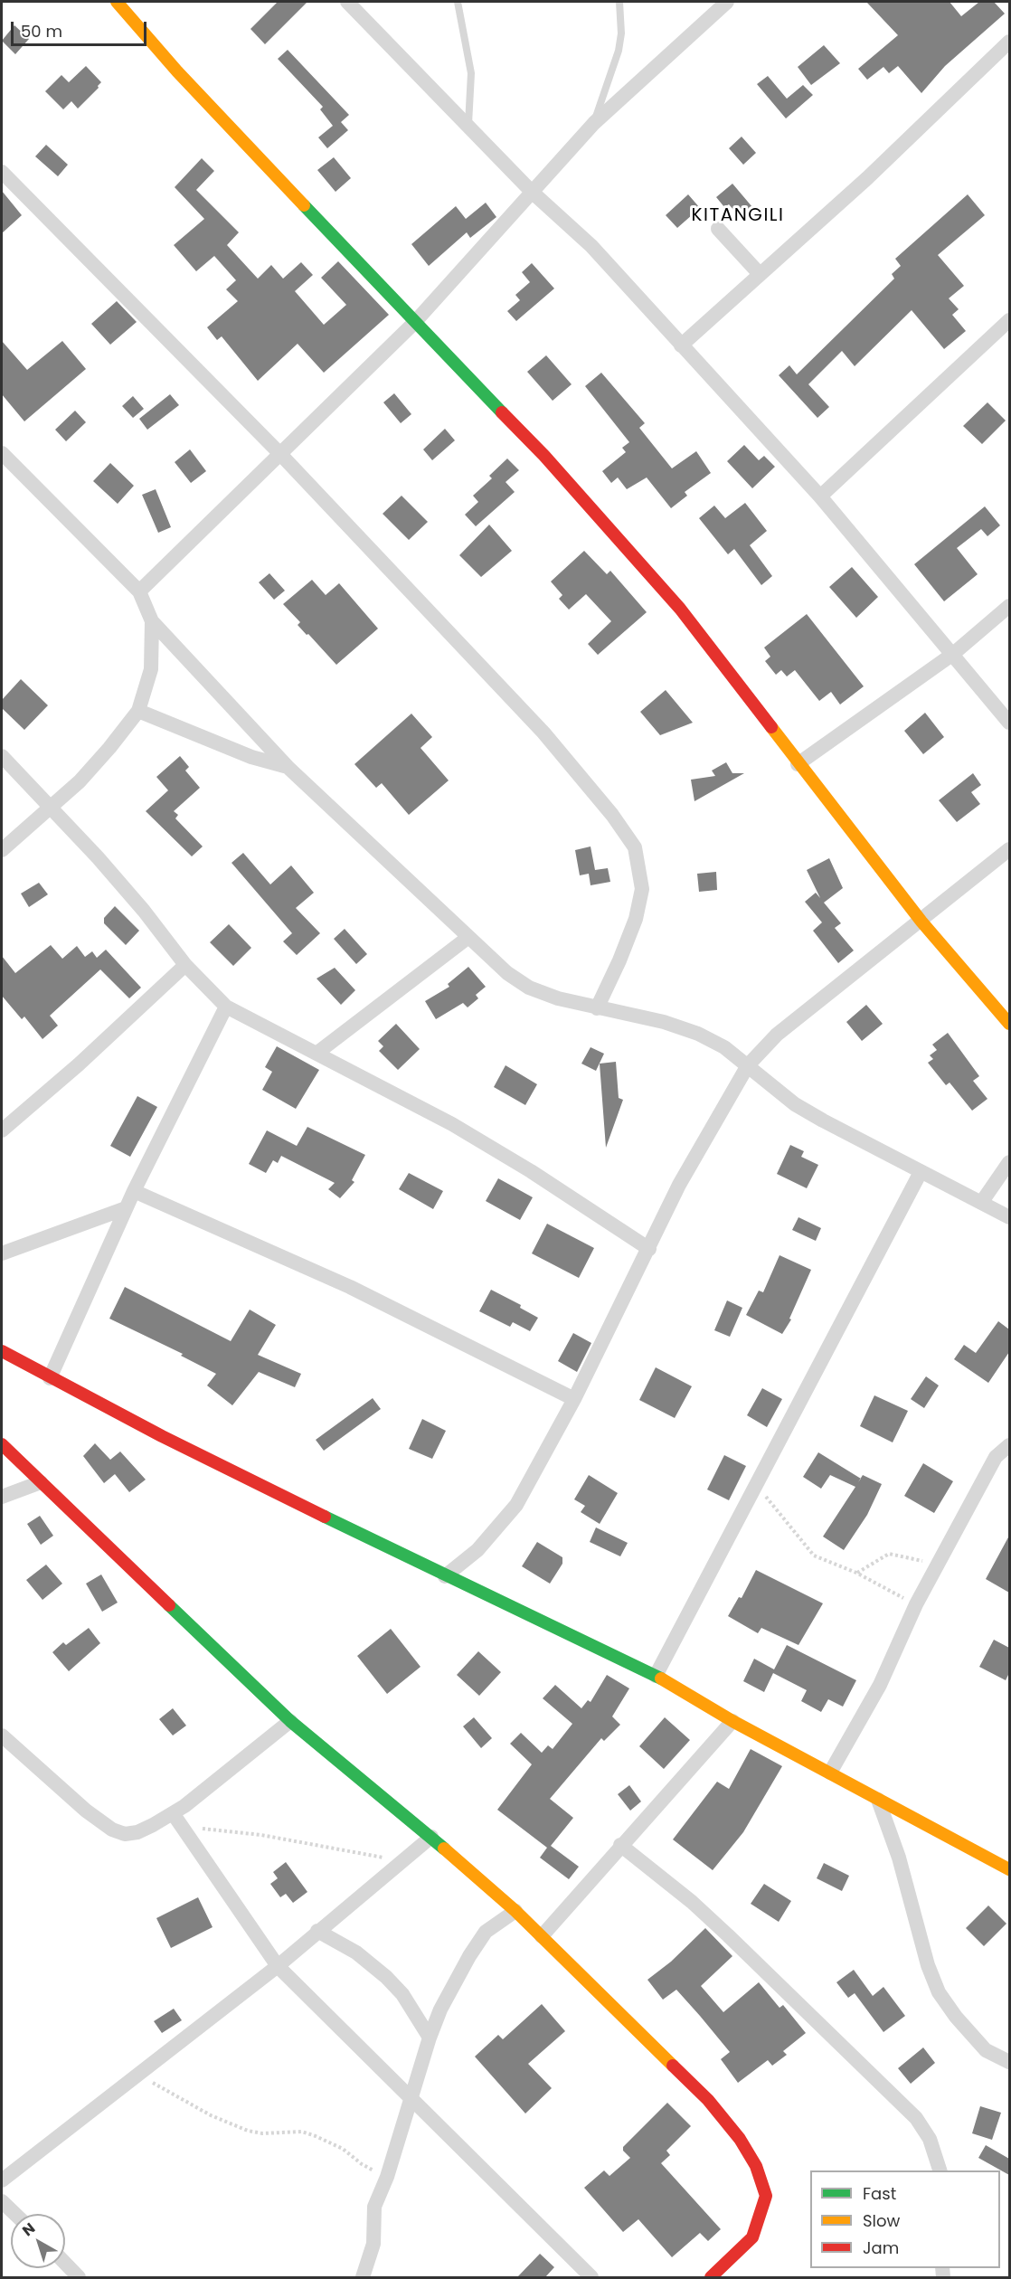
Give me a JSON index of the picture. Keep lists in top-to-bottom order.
{
  "districts": ["KITANGILI"],
  "legend": ["Fast", "Slow", "Jam"],
  "scale_bar": "50 m",
  "north": "top left"
}
